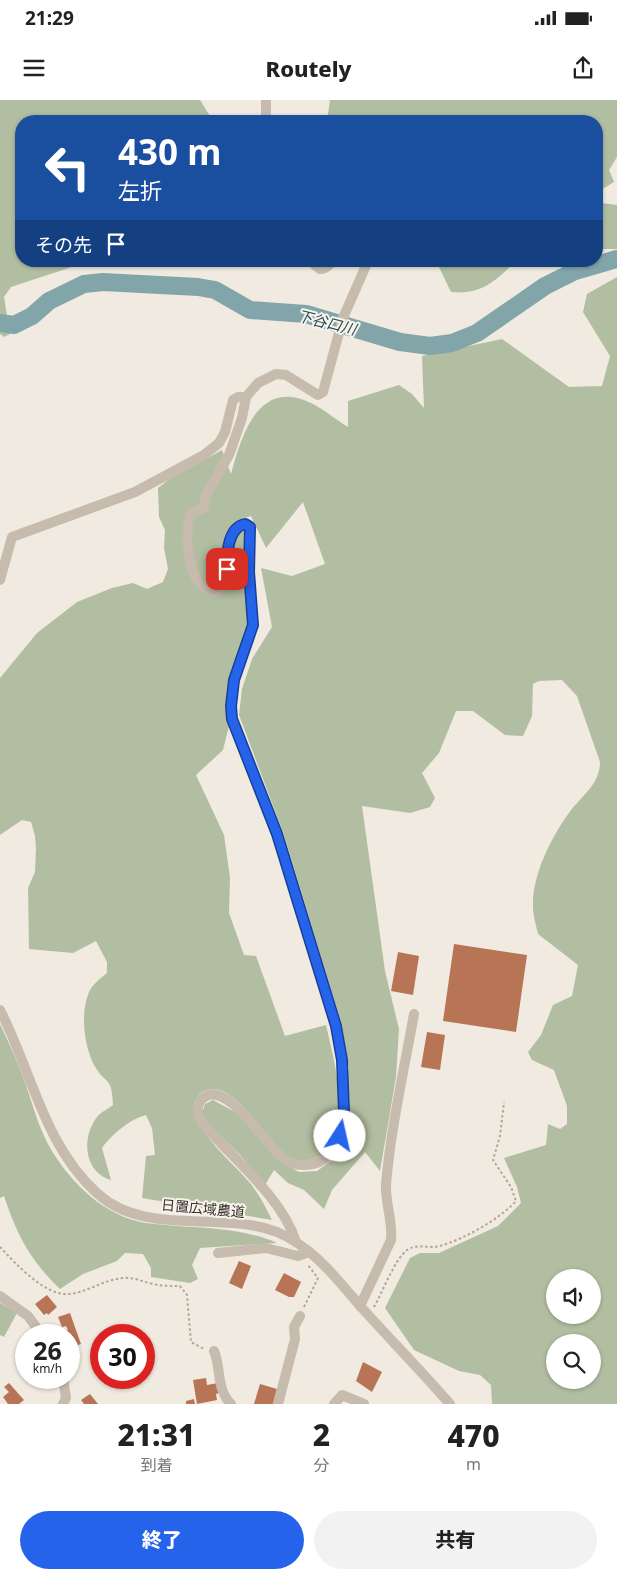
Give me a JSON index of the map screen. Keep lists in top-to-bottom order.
{
  "streets": {
    "street": ["日置広域農道"]
  },
  "water": ["下谷口川"],
  "page": {
    "status": "21:29",
    "header": "Routely",
    "turn": ["430 m", "左折"],
    "then": "その先",
    "speed": "26 km/h",
    "limit": "30",
    "eta": [
      "21:31",
      "到着",
      "2",
      "分",
      "470",
      "m"
    ],
    "buttons": ["終了", "共有"]
  }
}
